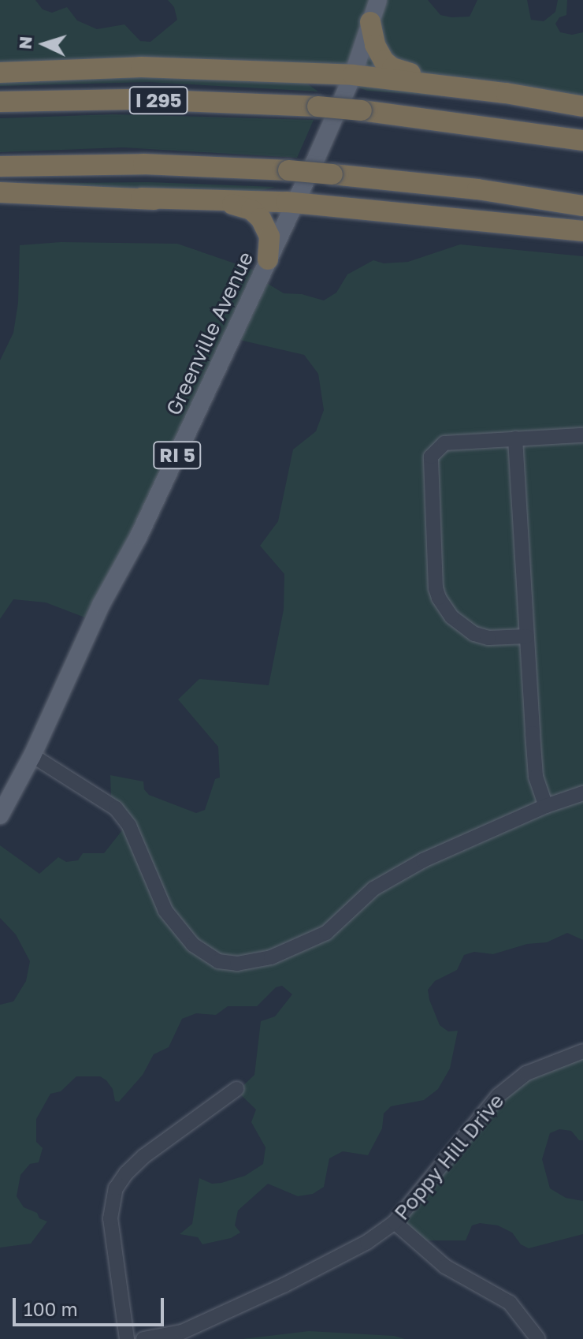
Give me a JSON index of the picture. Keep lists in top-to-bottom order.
{
  "streets": {
    "highway": ["I 295"],
    "main road": ["Greenville Avenue", "RI 5"],
    "street": ["Poppy Hill Drive"]
  },
  "scale_bar": "100 m",
  "north": "left"
}
